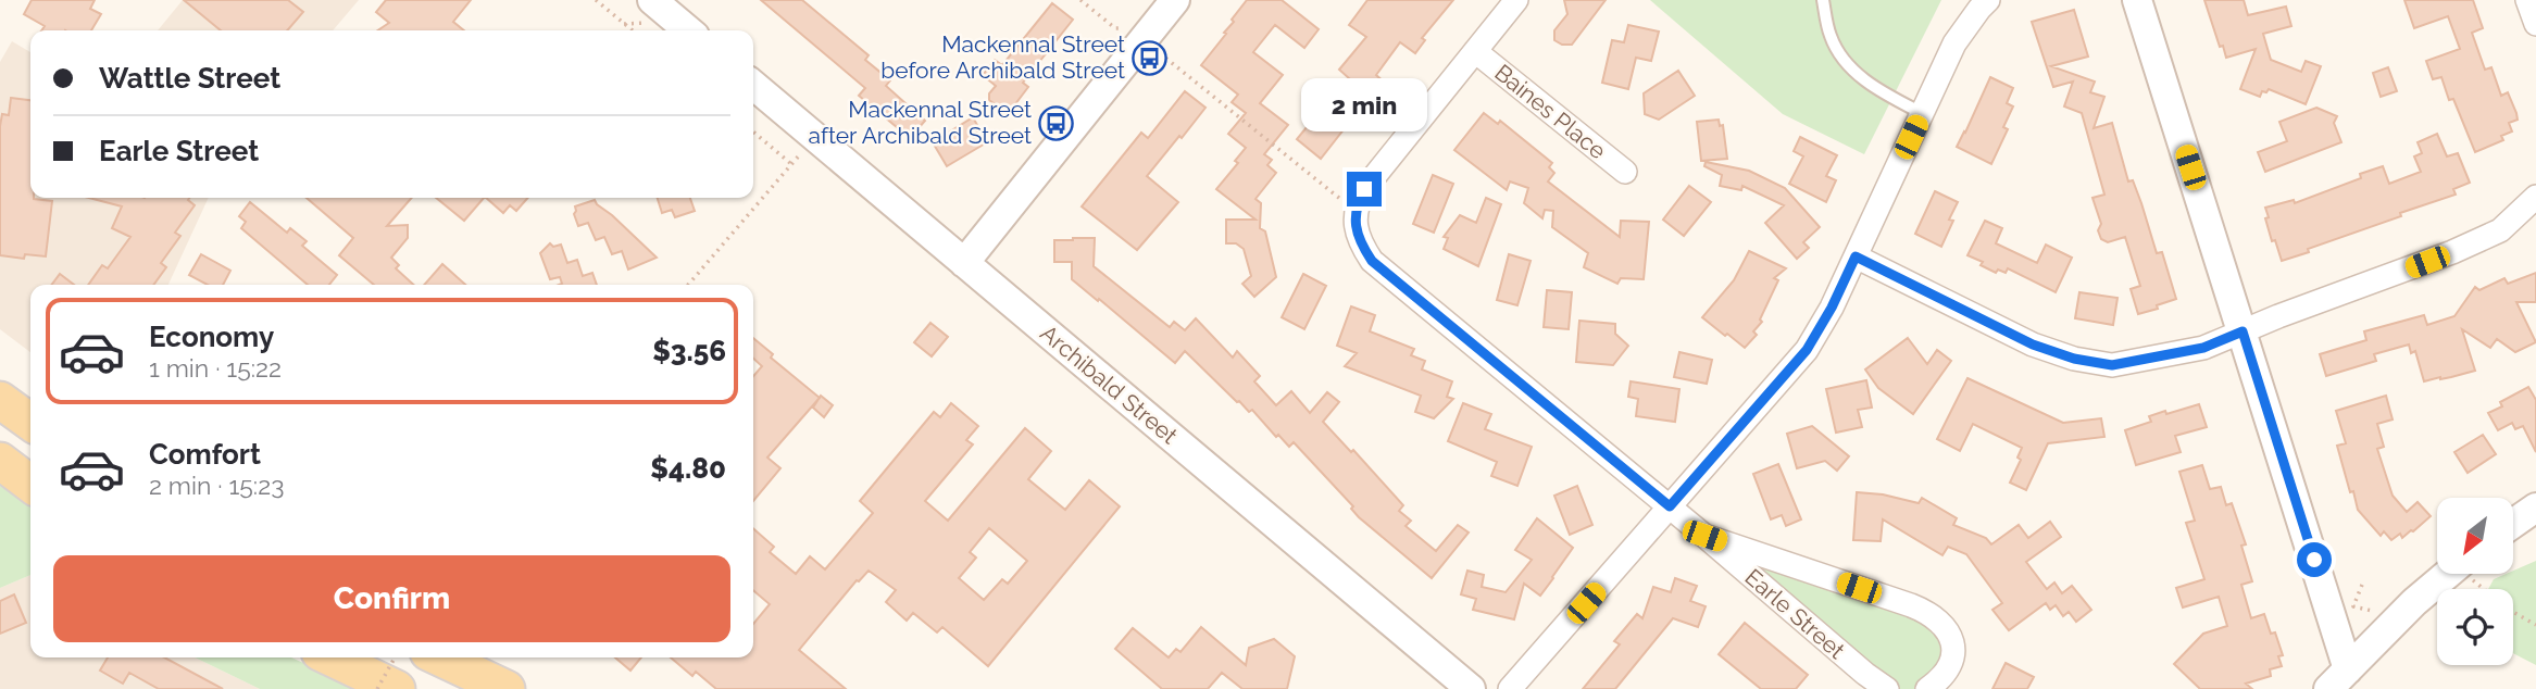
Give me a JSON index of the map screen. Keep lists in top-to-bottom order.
{
  "streets": {
    "street": ["Baines Place", "Archibald Street", "Earle Street"]
  },
  "crossings": [
    ["Baines Place", "Earle Street"]
  ],
  "places": {
    "bus stop": ["Mackennal Street before Archibald Street", "Mackennal Street after Archibald Street"]
  },
  "north": "bottom left",
  "page": {
    "banner": ["Wattle Street", "Earle Street"],
    "bubble": "2 min",
    "list": [
      {
        "name": "Economy",
        "note": "1 min · 15:22",
        "value": "$3.56"
      },
      {
        "name": "Comfort",
        "note": "2 min · 15:23",
        "value": "$4.80"
      }
    ],
    "buttons": "Confirm"
  }
}
